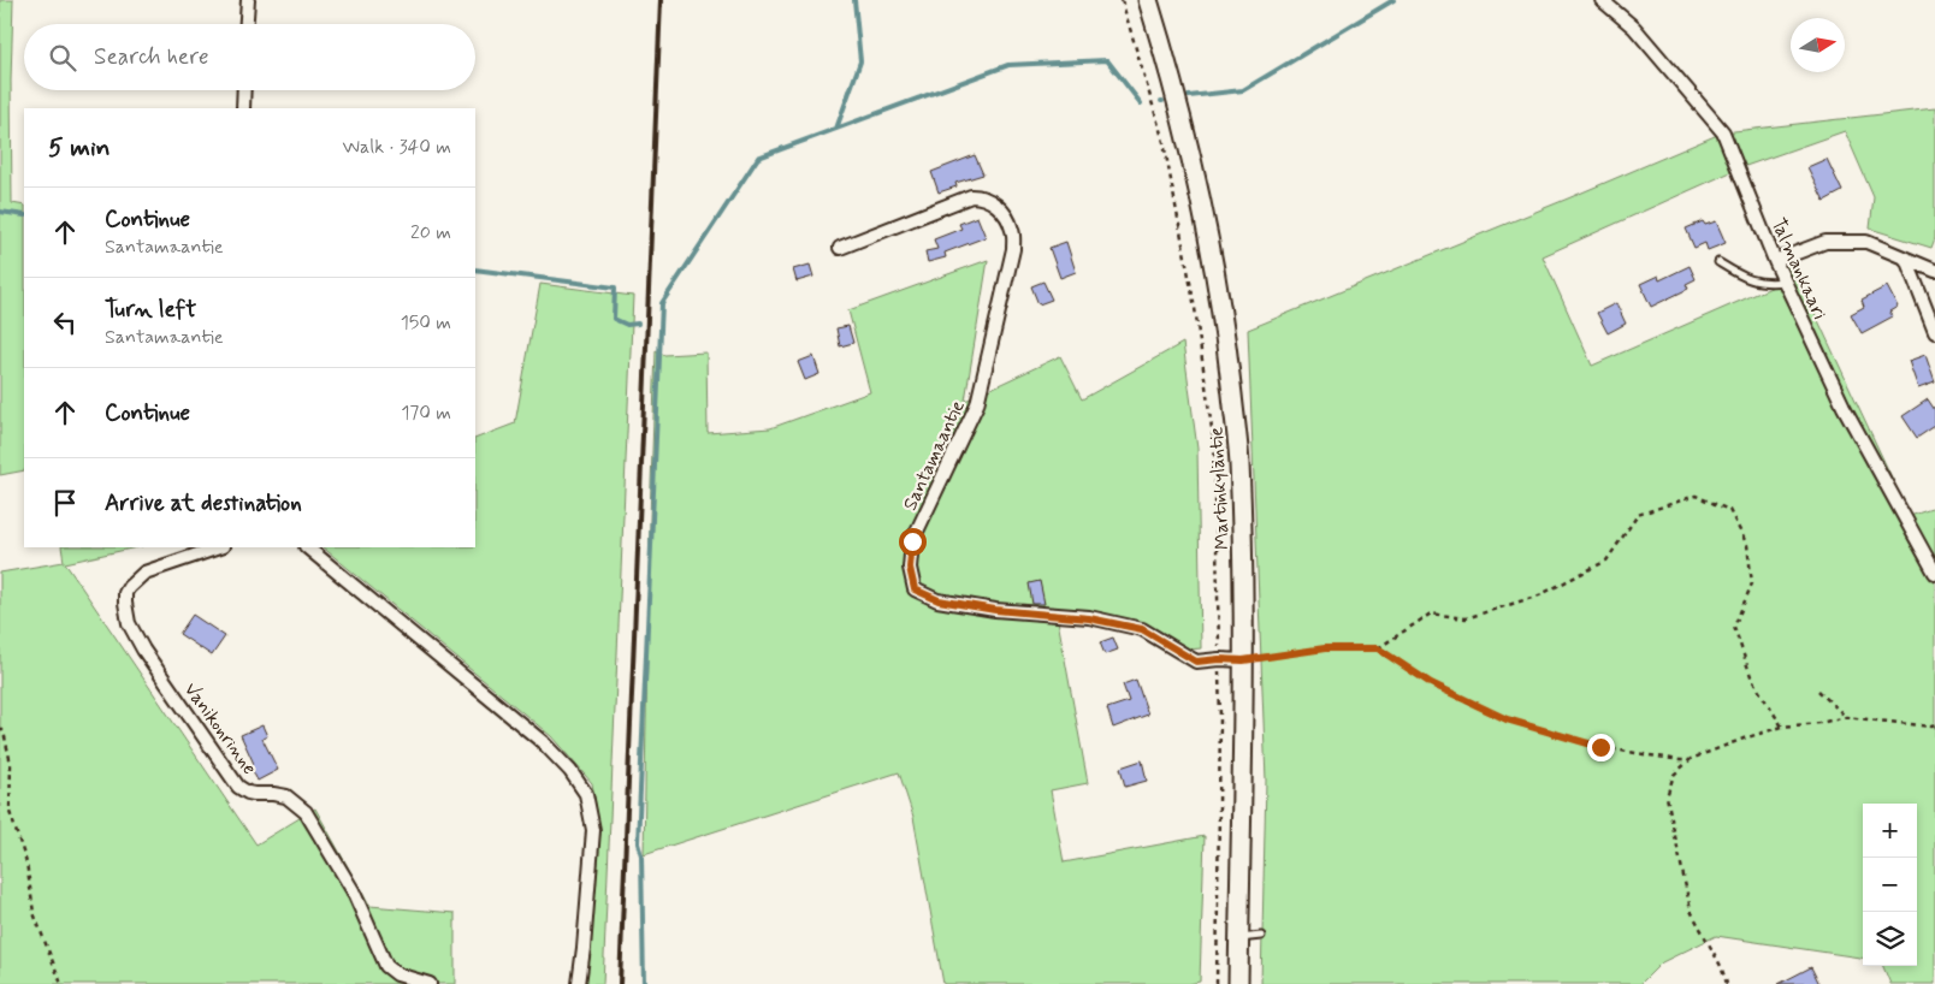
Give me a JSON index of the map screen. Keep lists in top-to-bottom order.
{
  "streets": {
    "street": [
      "Talmankaari",
      "Santamaantie",
      "Martinkyläntie",
      "Vanikonrinne"
    ]
  },
  "crossings": [
    ["Santamaantie", "Martinkyläntie"]
  ],
  "north": "right",
  "page": {
    "search": "Search here",
    "heading": ["5 min", "Walk · 340 m"],
    "list": [
      ["Continue", "Santamaantie", "20 m"],
      ["Turn left", "Santamaantie", "150 m"],
      ["Continue", "170 m"],
      "Arrive at destination"
    ],
    "map_buttons": ["+", "−"]
  }
}
